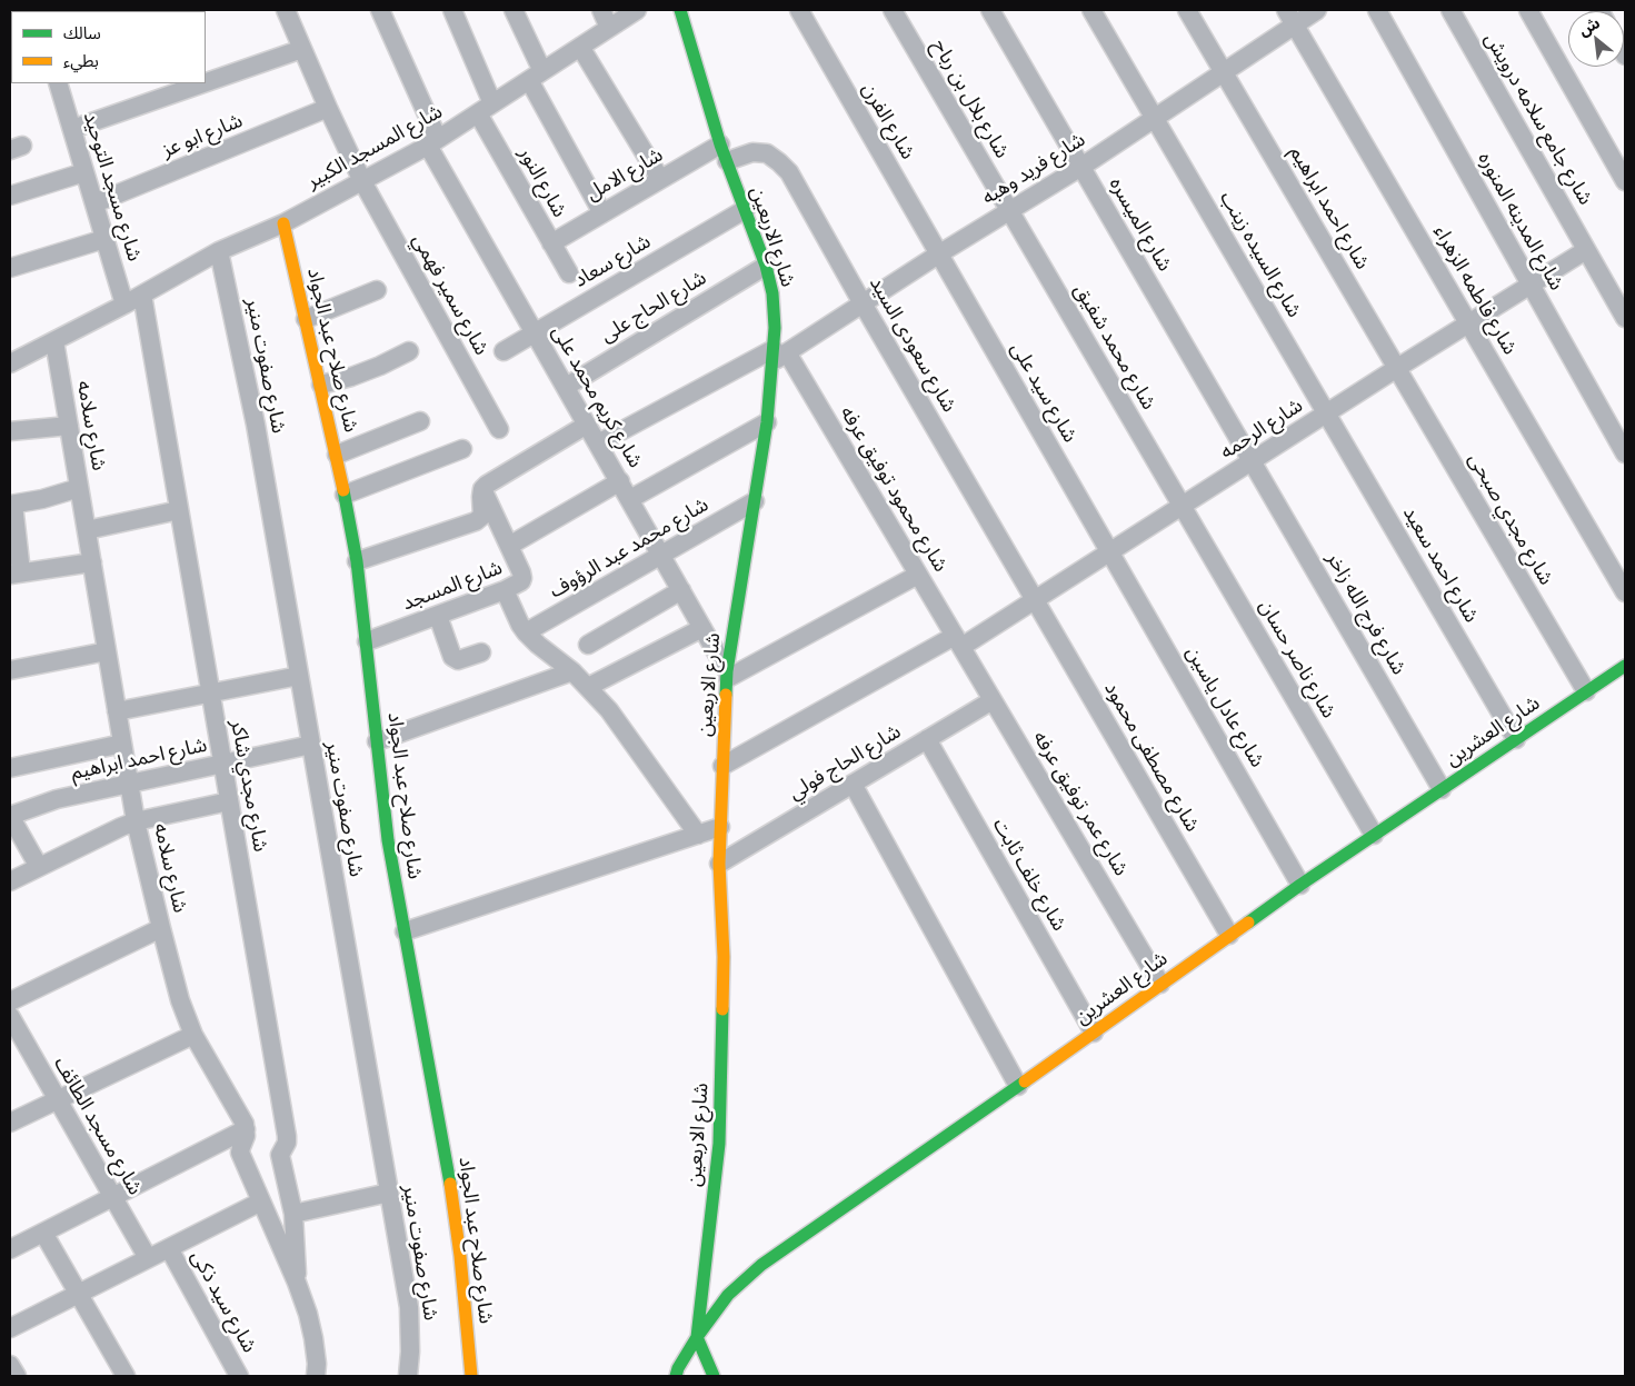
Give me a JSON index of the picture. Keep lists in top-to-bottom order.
{
  "streets": {
    "street": [
      "شارع بلال بن رباح",
      "شارع جامع سلامه درويش",
      "شارع الفرن",
      "شارع ابو عز",
      "شارع المسجد الكبير",
      "شارع فريد وهبه",
      "شارع الامل",
      "شارع النور",
      "شارع مسجد التوحيد",
      "شارع احمد ابراهيم",
      "شارع المدينه المنوره",
      "شارع الميسره",
      "شارع الاربعين",
      "شارع السيده زينب",
      "شارع سعاد",
      "شارع فاطمه الزهراء",
      "شارع سمير فهمي",
      "شارع الحاج على",
      "شارع سعودى السيد",
      "شارع محمد شفيق",
      "شارع صلاح عبد الجواد",
      "شارع صفوت منير",
      "شارع سيد على",
      "شارع كريم محمد على",
      "شارع سلامه",
      "شارع الرحمه",
      "شارع محمود توفيق عرفه",
      "شارع مجدي صبحى",
      "شارع محمد عبد الرؤوف",
      "شارع احمد سعيد",
      "شارع المسجد",
      "شارع فرج الله زاخر",
      "شارع ناصر حسان",
      "شارع عادل ياسين",
      "شارع العشرين",
      "شارع مصطفى محمود",
      "شارع الحاج فولي",
      "شارع مجدي شاكر",
      "شارع عمر توفيق عرفه",
      "شارع خلف ثابت",
      "شارع مسجد الطائف",
      "شارع سيد ذكى"
    ]
  },
  "crossings": [
    ["شارع بلال بن رباح", "شارع فريد وهبه"],
    ["شارع بلال بن رباح", "شارع محمد شفيق"],
    ["شارع جامع سلامه درويش", "شارع الرحمه"],
    ["شارع الفرن", "شارع فريد وهبه"],
    ["شارع الفرن", "شارع سيد على"],
    ["شارع ابو عز", "شارع مسجد التوحيد"],
    ["شارع ابو عز", "شارع سمير فهمي"],
    ["شارع المسجد الكبير", "شارع النور"],
    ["شارع المسجد الكبير", "شارع مسجد التوحيد"],
    ["شارع المسجد الكبير", "شارع سمير فهمي"],
    ["شارع المسجد الكبير", "شارع صلاح عبد الجواد"],
    ["شارع المسجد الكبير", "شارع صفوت منير"],
    ["شارع المسجد الكبير", "شارع كريم محمد على"],
    ["شارع المسجد الكبير", "شارع سلامه"],
    ["شارع المسجد الكبير", "شارع مجدي شاكر"],
    ["شارع فريد وهبه", "شارع احمد ابراهيم"],
    ["شارع فريد وهبه", "شارع الميسره"],
    ["شارع فريد وهبه", "شارع الاربعين"],
    ["شارع فريد وهبه", "شارع السيده زينب"],
    ["شارع فريد وهبه", "شارع فاطمه الزهراء"],
    ["شارع فريد وهبه", "شارع سعودى السيد"],
    ["شارع فريد وهبه", "شارع محمد شفيق"],
    ["شارع فريد وهبه", "شارع سيد على"],
    ["شارع فريد وهبه", "شارع كريم محمد على"],
    ["شارع فريد وهبه", "شارع محمود توفيق عرفه"],
    ["شارع الامل", "شارع النور"],
    ["شارع الامل", "شارع الاربعين"],
    ["شارع الامل", "شارع سعودى السيد"],
    ["شارع احمد ابراهيم", "شارع صفوت منير"],
    ["شارع احمد ابراهيم", "شارع سلامه"],
    ["شارع احمد ابراهيم", "شارع الرحمه"],
    ["شارع احمد ابراهيم", "شارع مجدي صبحى"],
    ["شارع احمد ابراهيم", "شارع مجدي شاكر"],
    ["شارع المدينه المنوره", "شارع الرحمه"],
    ["شارع الميسره", "شارع الرحمه"],
    ["شارع الميسره", "شارع فرج الله زاخر"],
    ["شارع الاربعين", "شارع سعاد"],
    ["شارع الاربعين", "شارع الحاج على"],
    ["شارع الاربعين", "شارع سعودى السيد"],
    ["شارع الاربعين", "شارع كريم محمد على"],
    ["شارع الاربعين", "شارع الرحمه"],
    ["شارع الاربعين", "شارع محمود توفيق عرفه"],
    ["شارع الاربعين", "شارع محمد عبد الرؤوف"],
    ["شارع الاربعين", "شارع العشرين"],
    ["شارع الاربعين", "شارع الحاج فولي"],
    ["شارع السيده زينب", "شارع الرحمه"],
    ["شارع السيده زينب", "شارع احمد سعيد"],
    ["شارع سعاد", "شارع كريم محمد على"],
    ["شارع فاطمه الزهراء", "شارع الرحمه"],
    ["شارع الحاج على", "شارع كريم محمد على"],
    ["شارع سعودى السيد", "شارع الرحمه"],
    ["شارع سعودى السيد", "شارع مصطفى محمود"],
    ["شارع محمد شفيق", "شارع الرحمه"],
    ["شارع محمد شفيق", "شارع ناصر حسان"],
    ["شارع صلاح عبد الجواد", "شارع المسجد"],
    ["شارع سيد على", "شارع الرحمه"],
    ["شارع سيد على", "شارع عادل ياسين"],
    ["شارع كريم محمد على", "شارع محمد عبد الرؤوف"],
    ["شارع الرحمه", "شارع محمود توفيق عرفه"],
    ["شارع الرحمه", "شارع مجدي صبحى"],
    ["شارع الرحمه", "شارع احمد سعيد"],
    ["شارع الرحمه", "شارع فرج الله زاخر"],
    ["شارع الرحمه", "شارع ناصر حسان"],
    ["شارع الرحمه", "شارع عادل ياسين"],
    ["شارع الرحمه", "شارع مصطفى محمود"],
    ["شارع الرحمه", "شارع عمر توفيق عرفه"],
    ["شارع محمود توفيق عرفه", "شارع عمر توفيق عرفه"],
    ["شارع مجدي صبحى", "شارع العشرين"],
    ["شارع احمد سعيد", "شارع العشرين"],
    ["شارع فرج الله زاخر", "شارع العشرين"],
    ["شارع ناصر حسان", "شارع العشرين"],
    ["شارع عادل ياسين", "شارع العشرين"],
    ["شارع العشرين", "شارع مصطفى محمود"],
    ["شارع العشرين", "شارع عمر توفيق عرفه"],
    ["شارع العشرين", "شارع خلف ثابت"],
    ["شارع الحاج فولي", "شارع عمر توفيق عرفه"],
    ["شارع الحاج فولي", "شارع خلف ثابت"]
  ],
  "legend": ["سالك", "بطيء"],
  "north": "top left"
}
